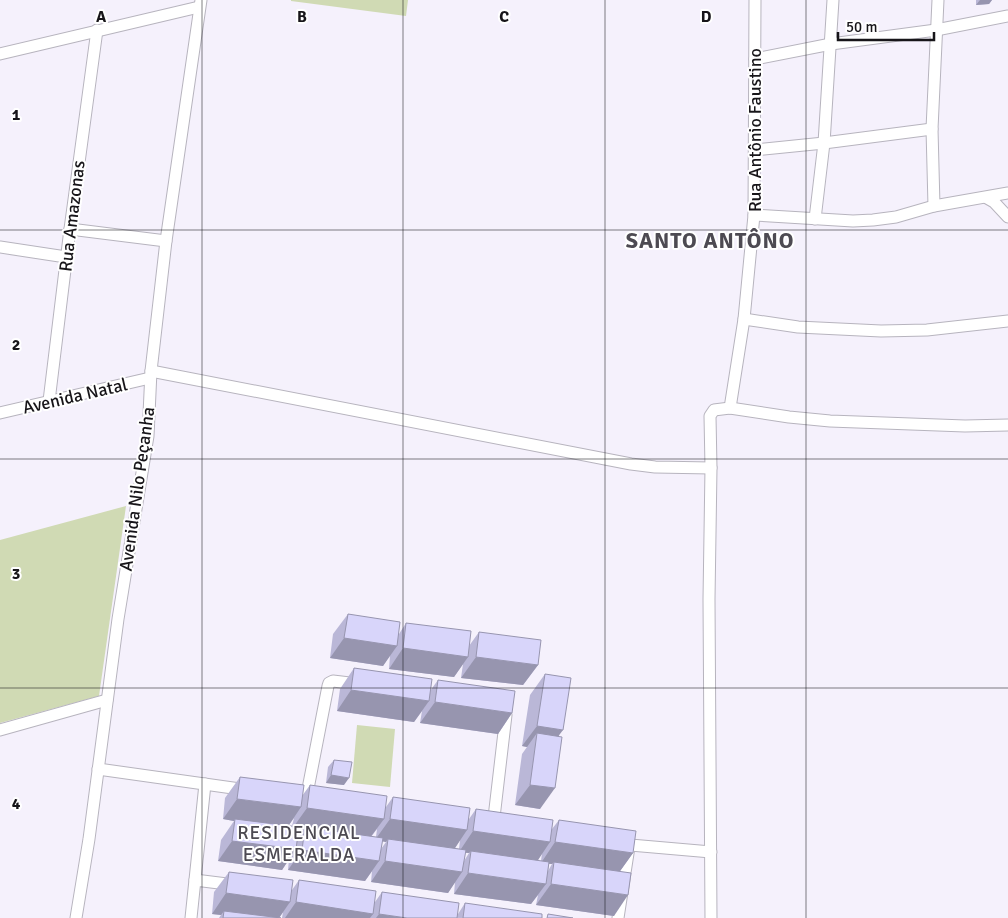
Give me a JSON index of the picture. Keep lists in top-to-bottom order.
{
  "streets": {
    "street": [
      "Rua Antônio Faustino",
      "Rua Amazonas",
      "Avenida Natal",
      "Avenida Nilo Peçanha"
    ]
  },
  "crossings": [
    ["Rua Amazonas", "Avenida Natal"],
    ["Avenida Natal", "Avenida Nilo Peçanha"]
  ],
  "districts": ["SANTO ANTÔNO", "RESIDENCIAL ESMERALDA"],
  "scale_bar": "50 m",
  "grid": {
    "columns": [
      "A",
      "B",
      "C",
      "D"
    ],
    "rows": [
      "1",
      "2",
      "3",
      "4"
    ]
  }
}
